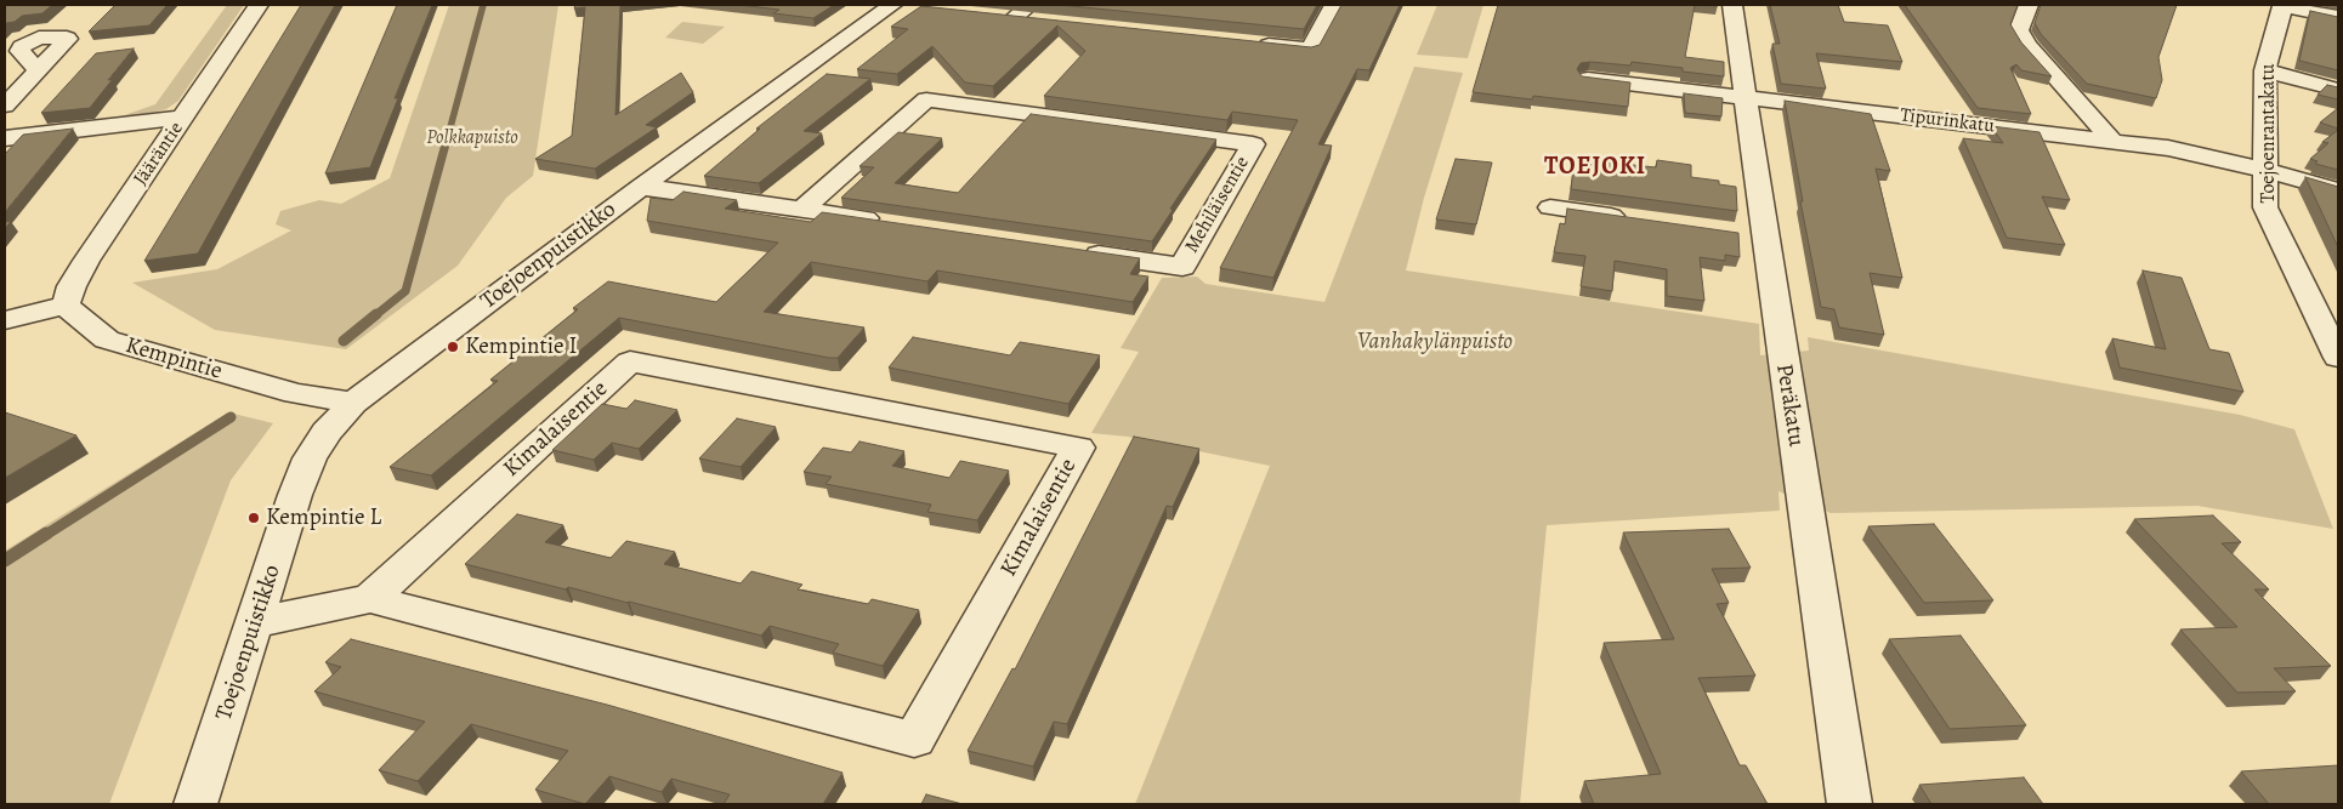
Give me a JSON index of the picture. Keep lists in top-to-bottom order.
{
  "streets": {
    "street": [
      "Tipurinkatu",
      "Toejoenrantakatu",
      "Jääräntie",
      "Mehiläisentie",
      "Toejoenpuistikko",
      "Kempintie",
      "Peräkatu",
      "Kimalaisentie"
    ]
  },
  "crossings": [
    ["Tipurinkatu", "Toejoenrantakatu"],
    ["Tipurinkatu", "Peräkatu"],
    ["Jääräntie", "Kempintie"],
    ["Toejoenpuistikko", "Kempintie"],
    ["Toejoenpuistikko", "Kimalaisentie"]
  ],
  "districts": ["TOEJOKI"],
  "parks": ["Polkkapuisto", "Vanhakylänpuisto"],
  "places": ["Kempintie I", "Kempintie L"]
}
